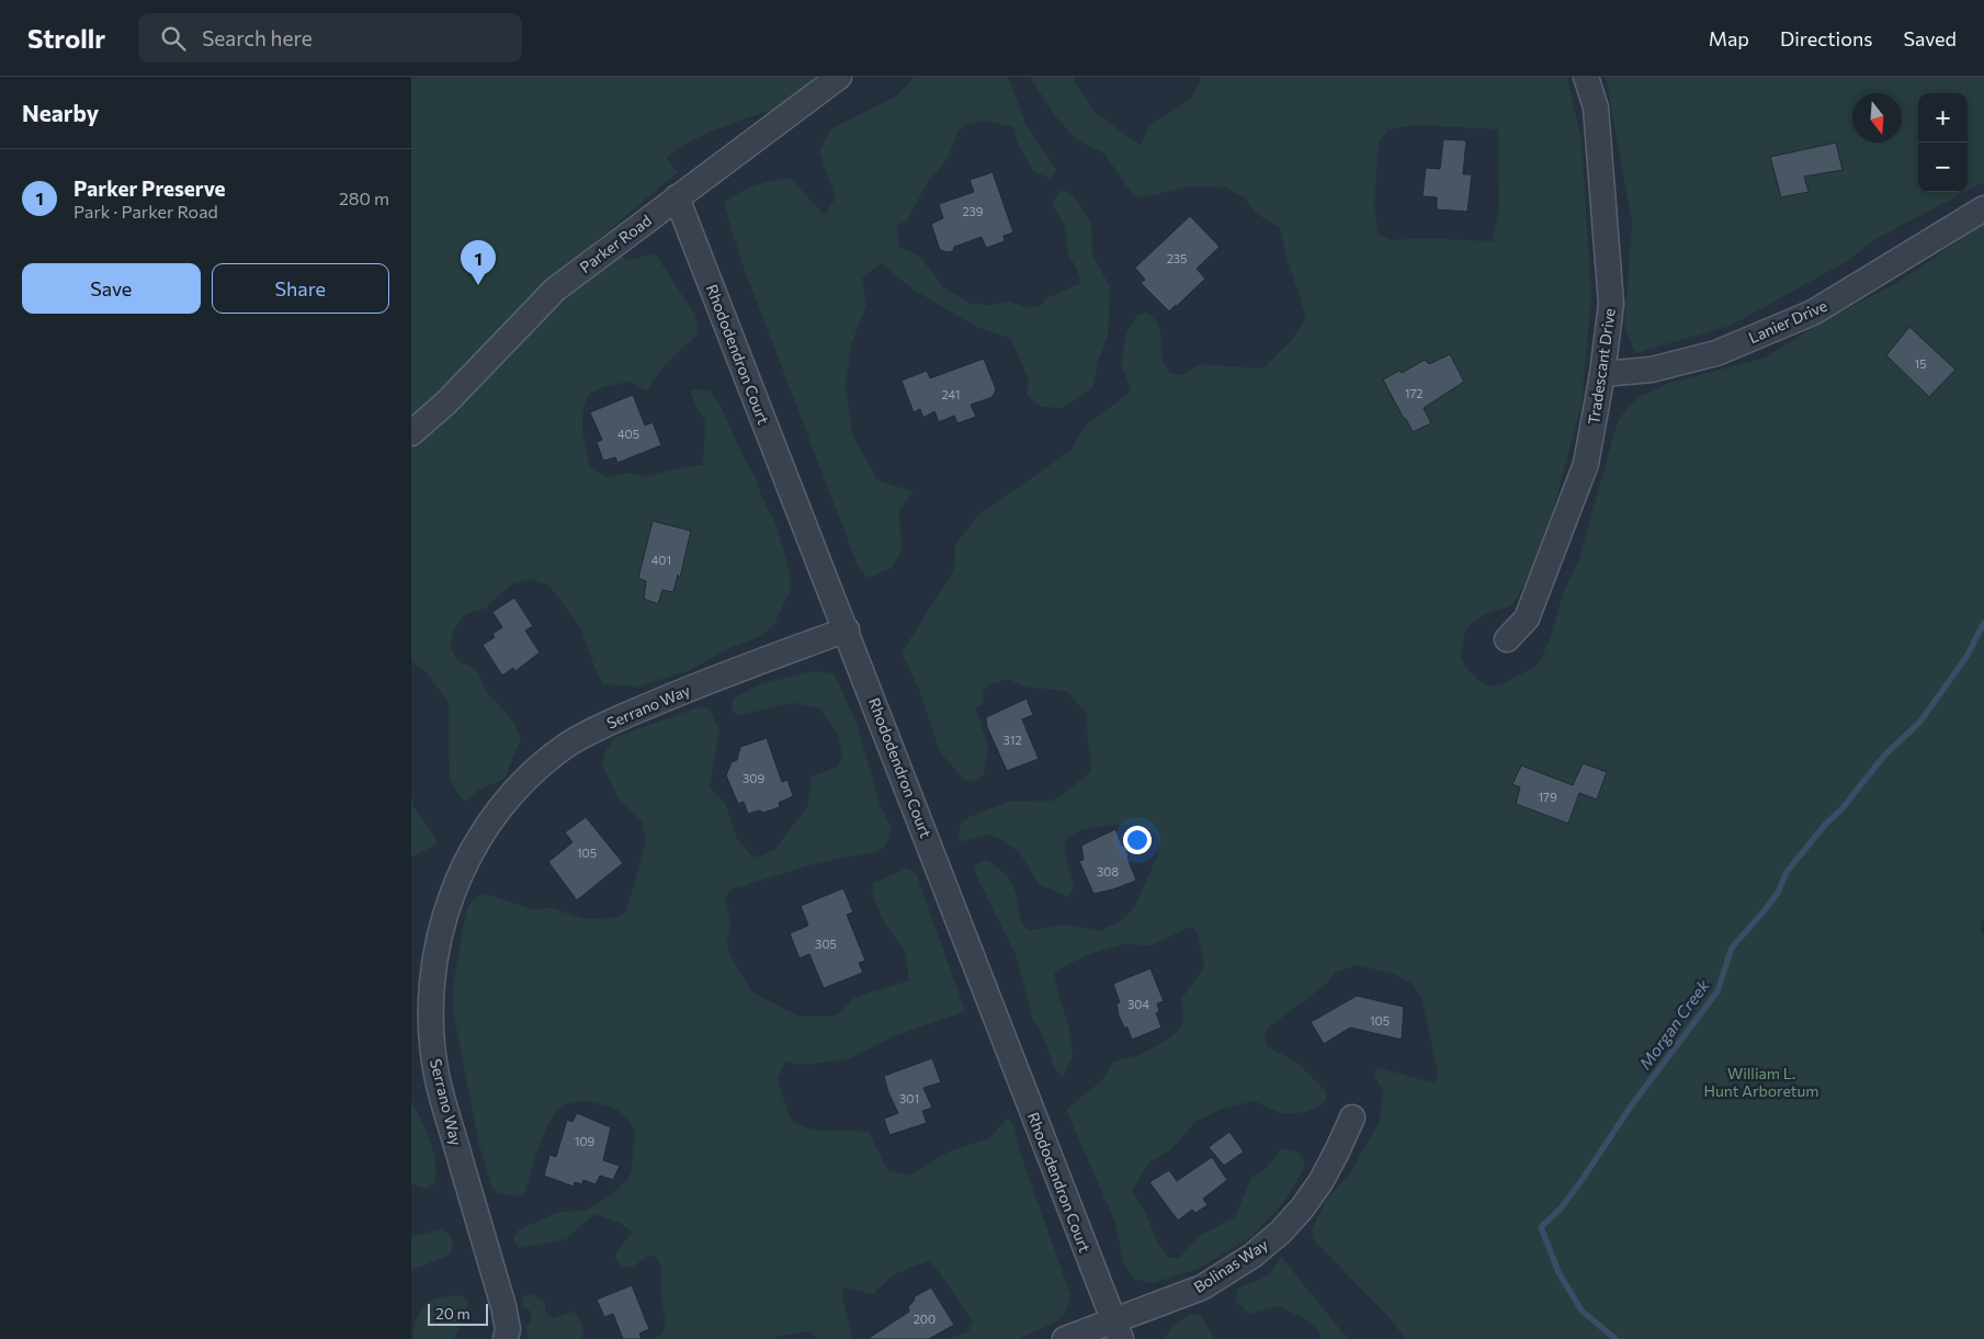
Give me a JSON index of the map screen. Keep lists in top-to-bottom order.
{
  "streets": {
    "street": [
      "Parker Road",
      "Lanier Drive",
      "Rhododendron Court",
      "Tradescant Drive",
      "Serrano Way",
      "Bolinas Way"
    ]
  },
  "crossings": [
    ["Parker Road", "Rhododendron Court"],
    ["Lanier Drive", "Tradescant Drive"],
    ["Rhododendron Court", "Serrano Way"],
    ["Rhododendron Court", "Bolinas Way"]
  ],
  "water": ["Morgan Creek"],
  "parks": ["William L. Hunt Arboretum"],
  "house_numbers": [
    "239",
    "235",
    "15",
    "172",
    "241",
    "405",
    "401",
    "312",
    "309",
    "179",
    "105",
    "308",
    "305",
    "304",
    "105",
    "301",
    "109",
    "200"
  ],
  "scale_bar": "20 m",
  "north": "bottom",
  "page": {
    "header": "Strollr",
    "search": "Search here",
    "nav": ["Map", "Directions", "Saved"],
    "heading": "Nearby",
    "map_buttons": ["+", "−"],
    "list": [
      {
        "mark": "1",
        "name": "Parker Preserve",
        "note": "Park · Parker Road",
        "value": "280 m"
      }
    ],
    "pins": "1",
    "buttons": ["Save", "Share"],
    "scale": "20 m"
  }
}
